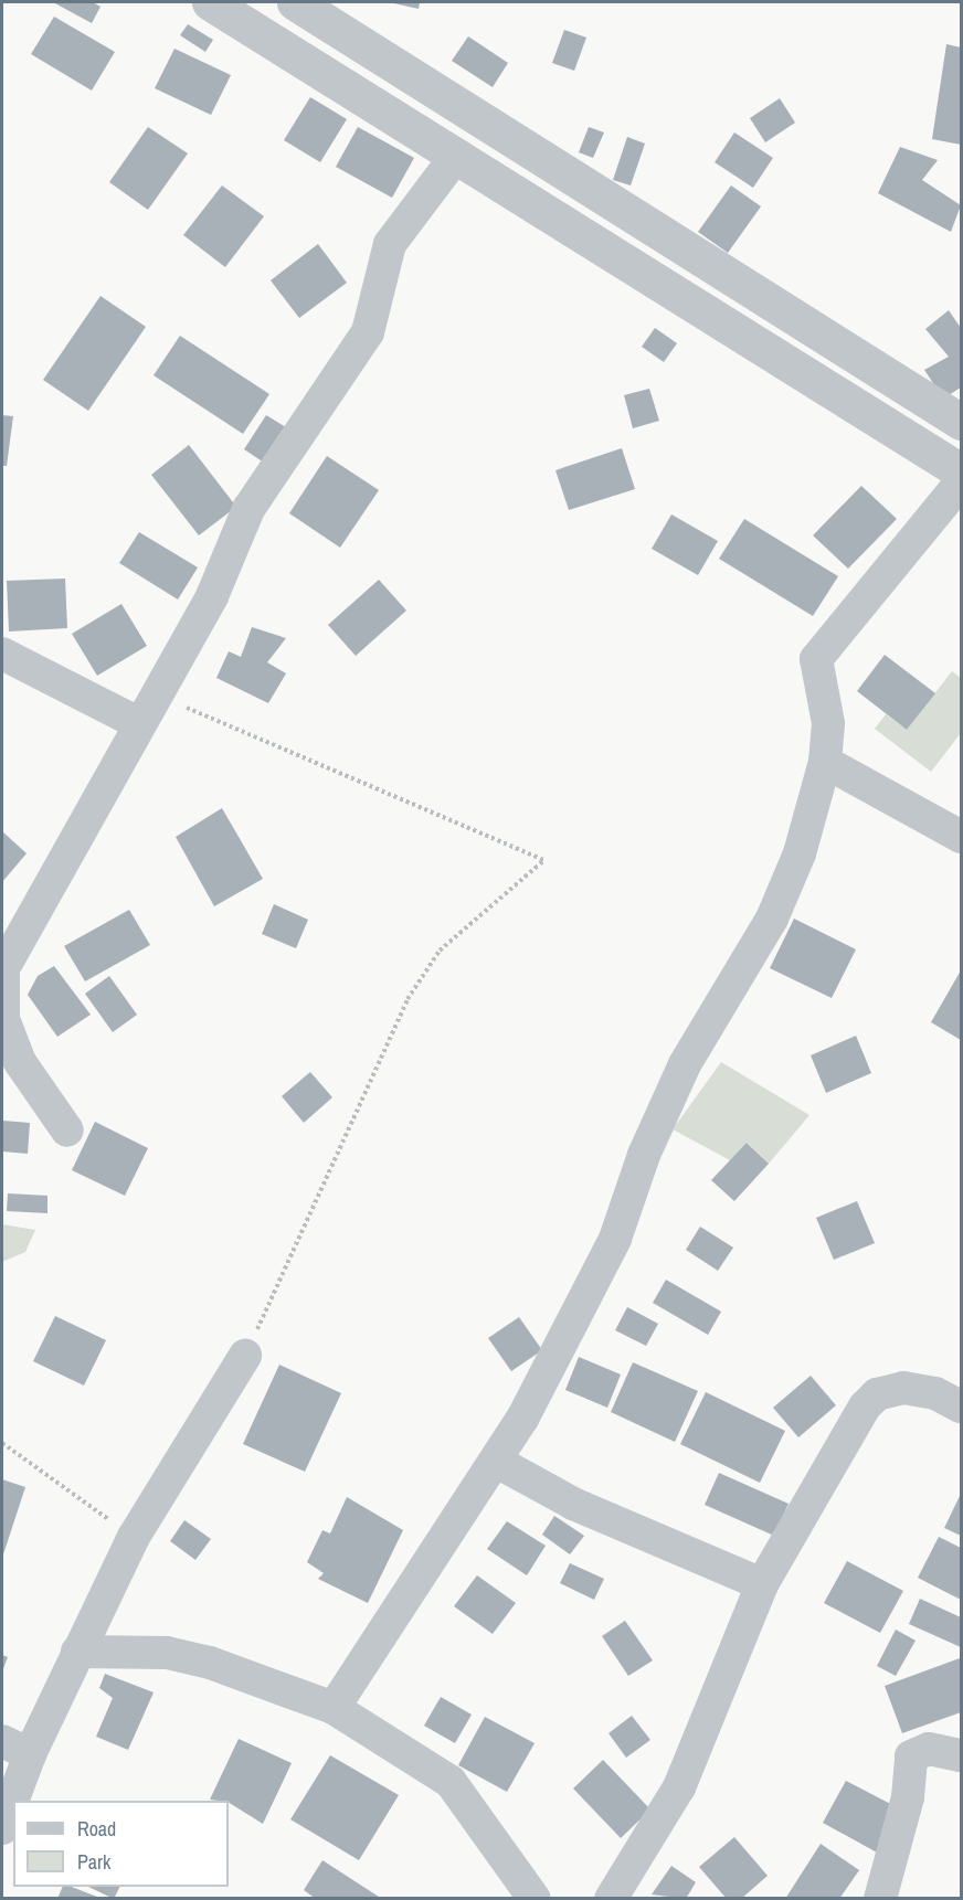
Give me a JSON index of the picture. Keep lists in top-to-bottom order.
{
  "legend": ["Road", "Park"]
}
